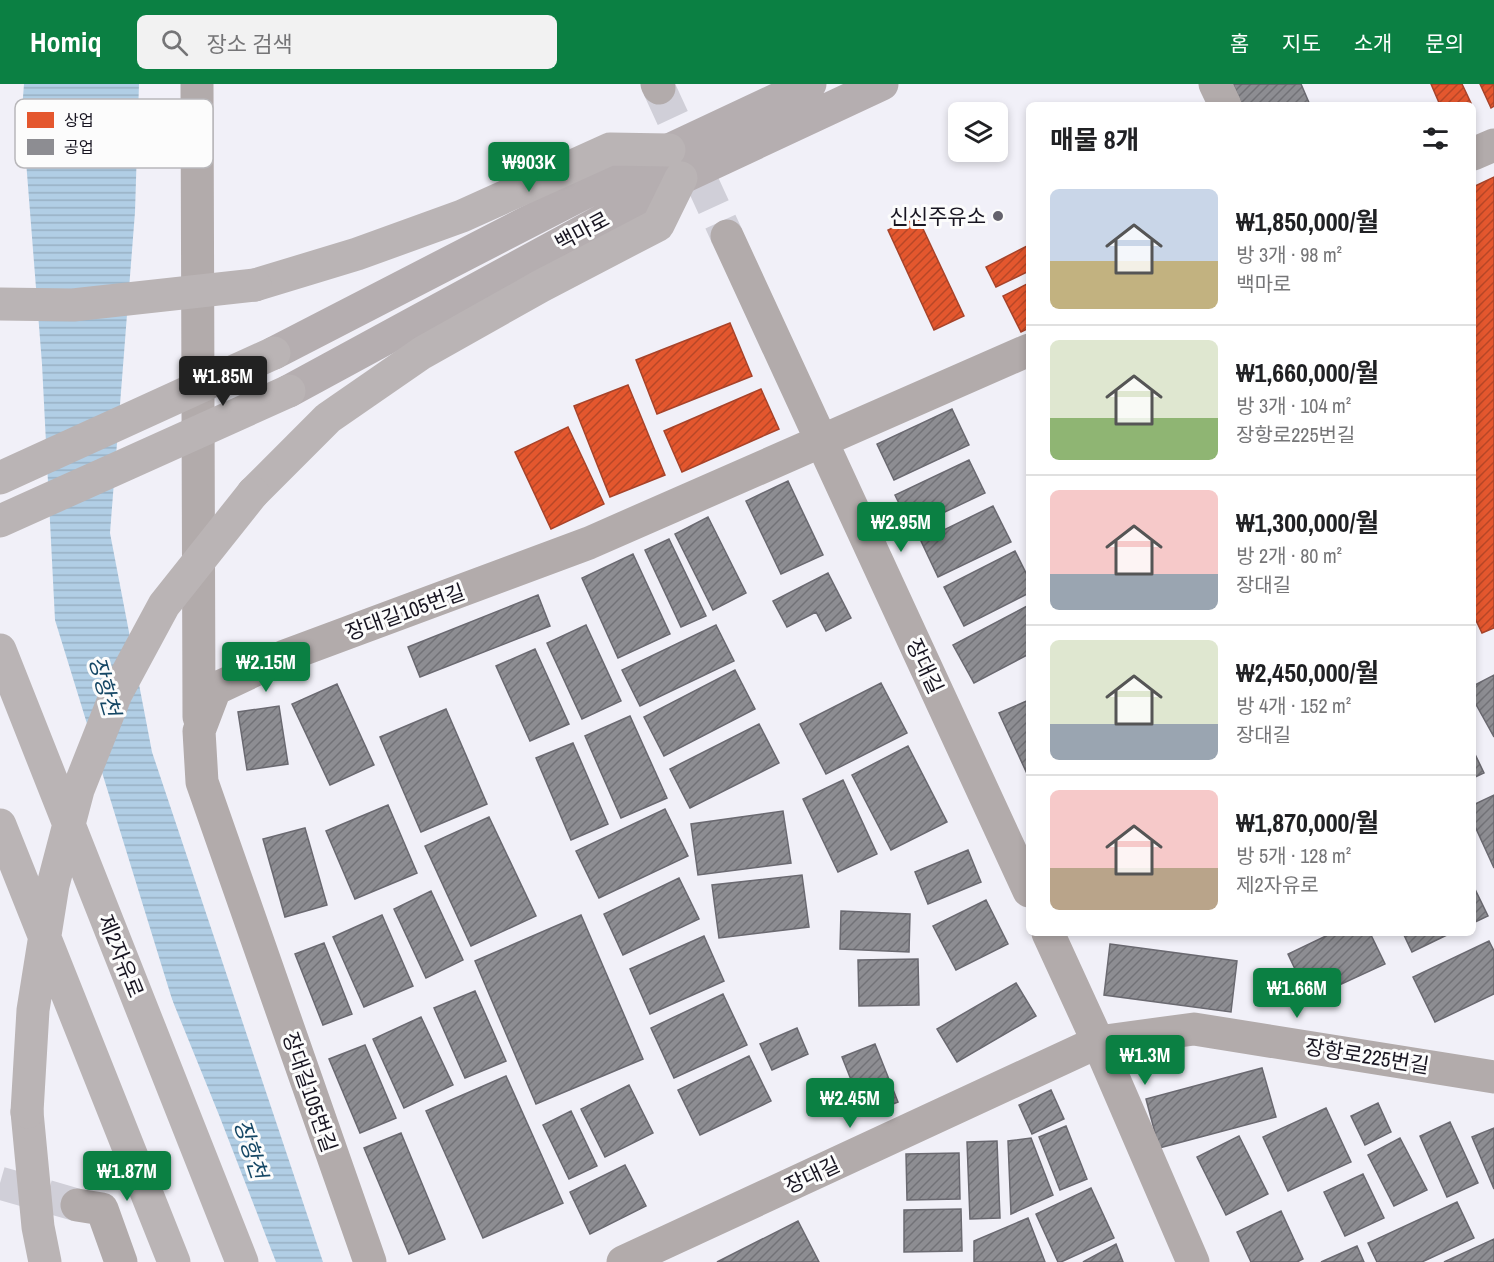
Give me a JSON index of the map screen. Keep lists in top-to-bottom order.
{
  "streets": {
    "highway": ["제2자유로"],
    "main road": ["백마로"],
    "street": ["장대길105번길", "장대길", "장항로225번길"]
  },
  "crossings": [
    ["장대길105번길", "장대길"],
    ["장대길", "장항로225번길"]
  ],
  "water": ["장항천"],
  "places": ["신신주유소"],
  "legend": ["상업", "공업"],
  "page": {
    "header": "Homiq",
    "search": "장소 검색",
    "nav": [
      "홈",
      "지도",
      "소개",
      "문의"
    ],
    "heading": "매물 8개",
    "price": [
      "₩903K",
      "₩1.85M",
      "₩2.95M",
      "₩2.15M",
      "₩1.66M",
      "₩1.3M",
      "₩2.45M",
      "₩1.87M"
    ],
    "list": [
      {
        "name": "₩1,850,000/월",
        "note": "방 3개 · 98 m² · 백마로"
      },
      {
        "name": "₩1,660,000/월",
        "note": "방 3개 · 104 m² · 장항로225번길"
      },
      {
        "name": "₩1,300,000/월",
        "note": "방 2개 · 80 m² · 장대길"
      },
      {
        "name": "₩2,450,000/월",
        "note": "방 4개 · 152 m² · 장대길"
      },
      {
        "name": "₩1,870,000/월",
        "note": "방 5개 · 128 m² · 제2자유로"
      }
    ]
  }
}
